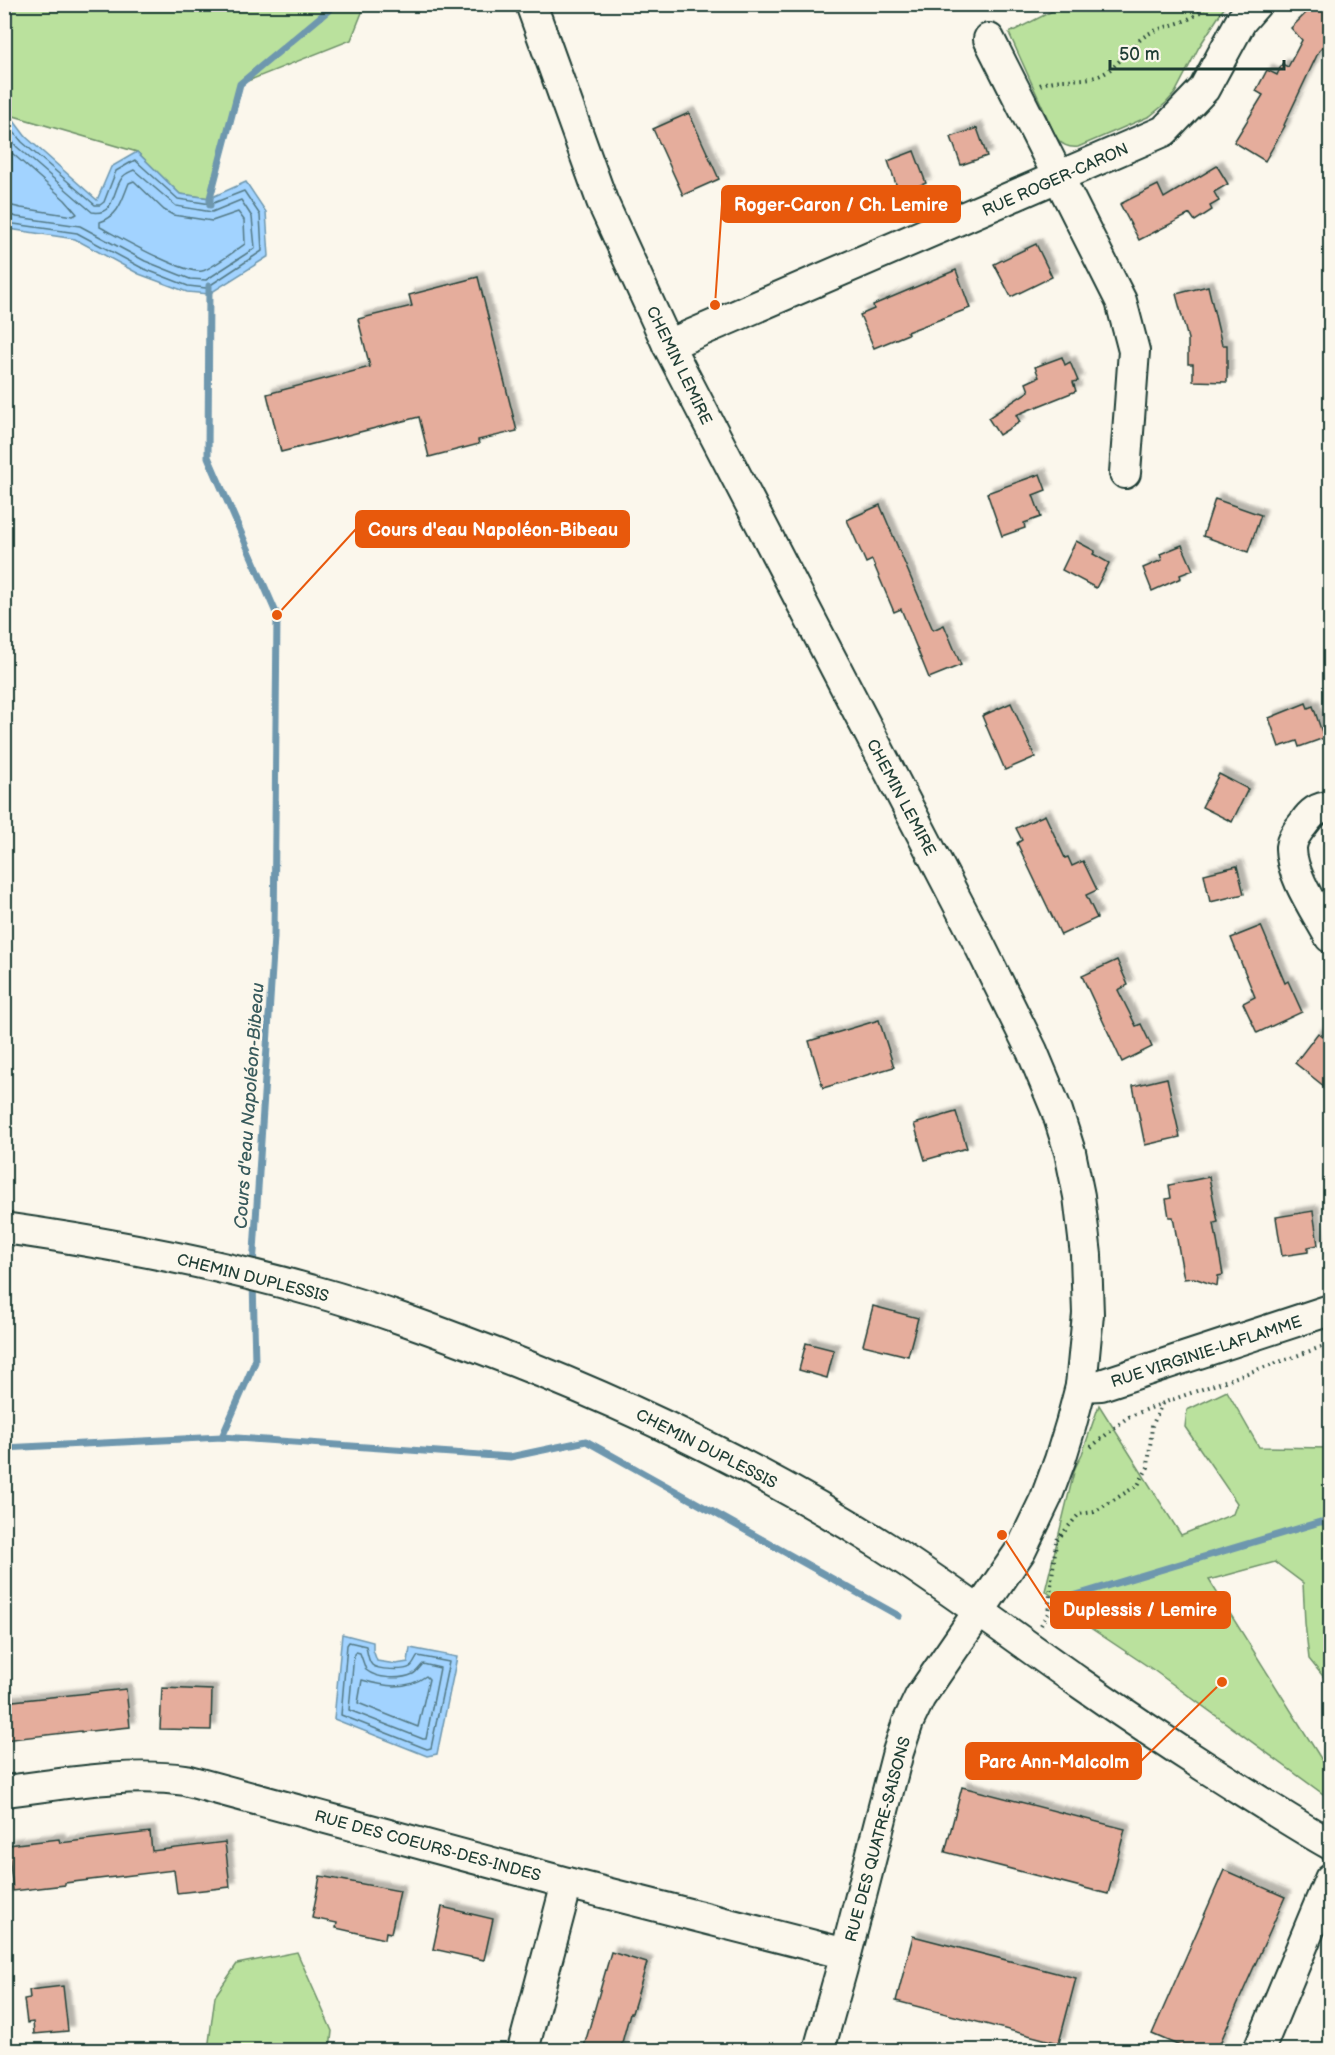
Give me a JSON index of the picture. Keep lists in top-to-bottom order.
{
  "streets": {
    "street": [
      "RUE ROGER-CARON",
      "CHEMIN LEMIRE",
      "CHEMIN DUPLESSIS",
      "RUE VIRGINIE-LAFLAMME",
      "RUE DES QUATRE-SAISONS",
      "RUE DES COEURS-DES-INDES"
    ]
  },
  "crossings": [
    ["RUE ROGER-CARON", "CHEMIN LEMIRE"],
    ["CHEMIN LEMIRE", "CHEMIN DUPLESSIS"],
    ["CHEMIN LEMIRE", "RUE VIRGINIE-LAFLAMME"],
    ["CHEMIN LEMIRE", "RUE DES QUATRE-SAISONS"],
    ["CHEMIN DUPLESSIS", "RUE DES QUATRE-SAISONS"],
    ["RUE DES QUATRE-SAISONS", "RUE DES COEURS-DES-INDES"]
  ],
  "water": ["Cours d'eau Napoléon-Bibeau"],
  "places": [
    "Roger-Caron / Ch. Lemire",
    "Cours d'eau Napoléon-Bibeau",
    "Duplessis / Lemire",
    "Parc Ann-Malcolm"
  ],
  "scale_bar": "50 m"
}
